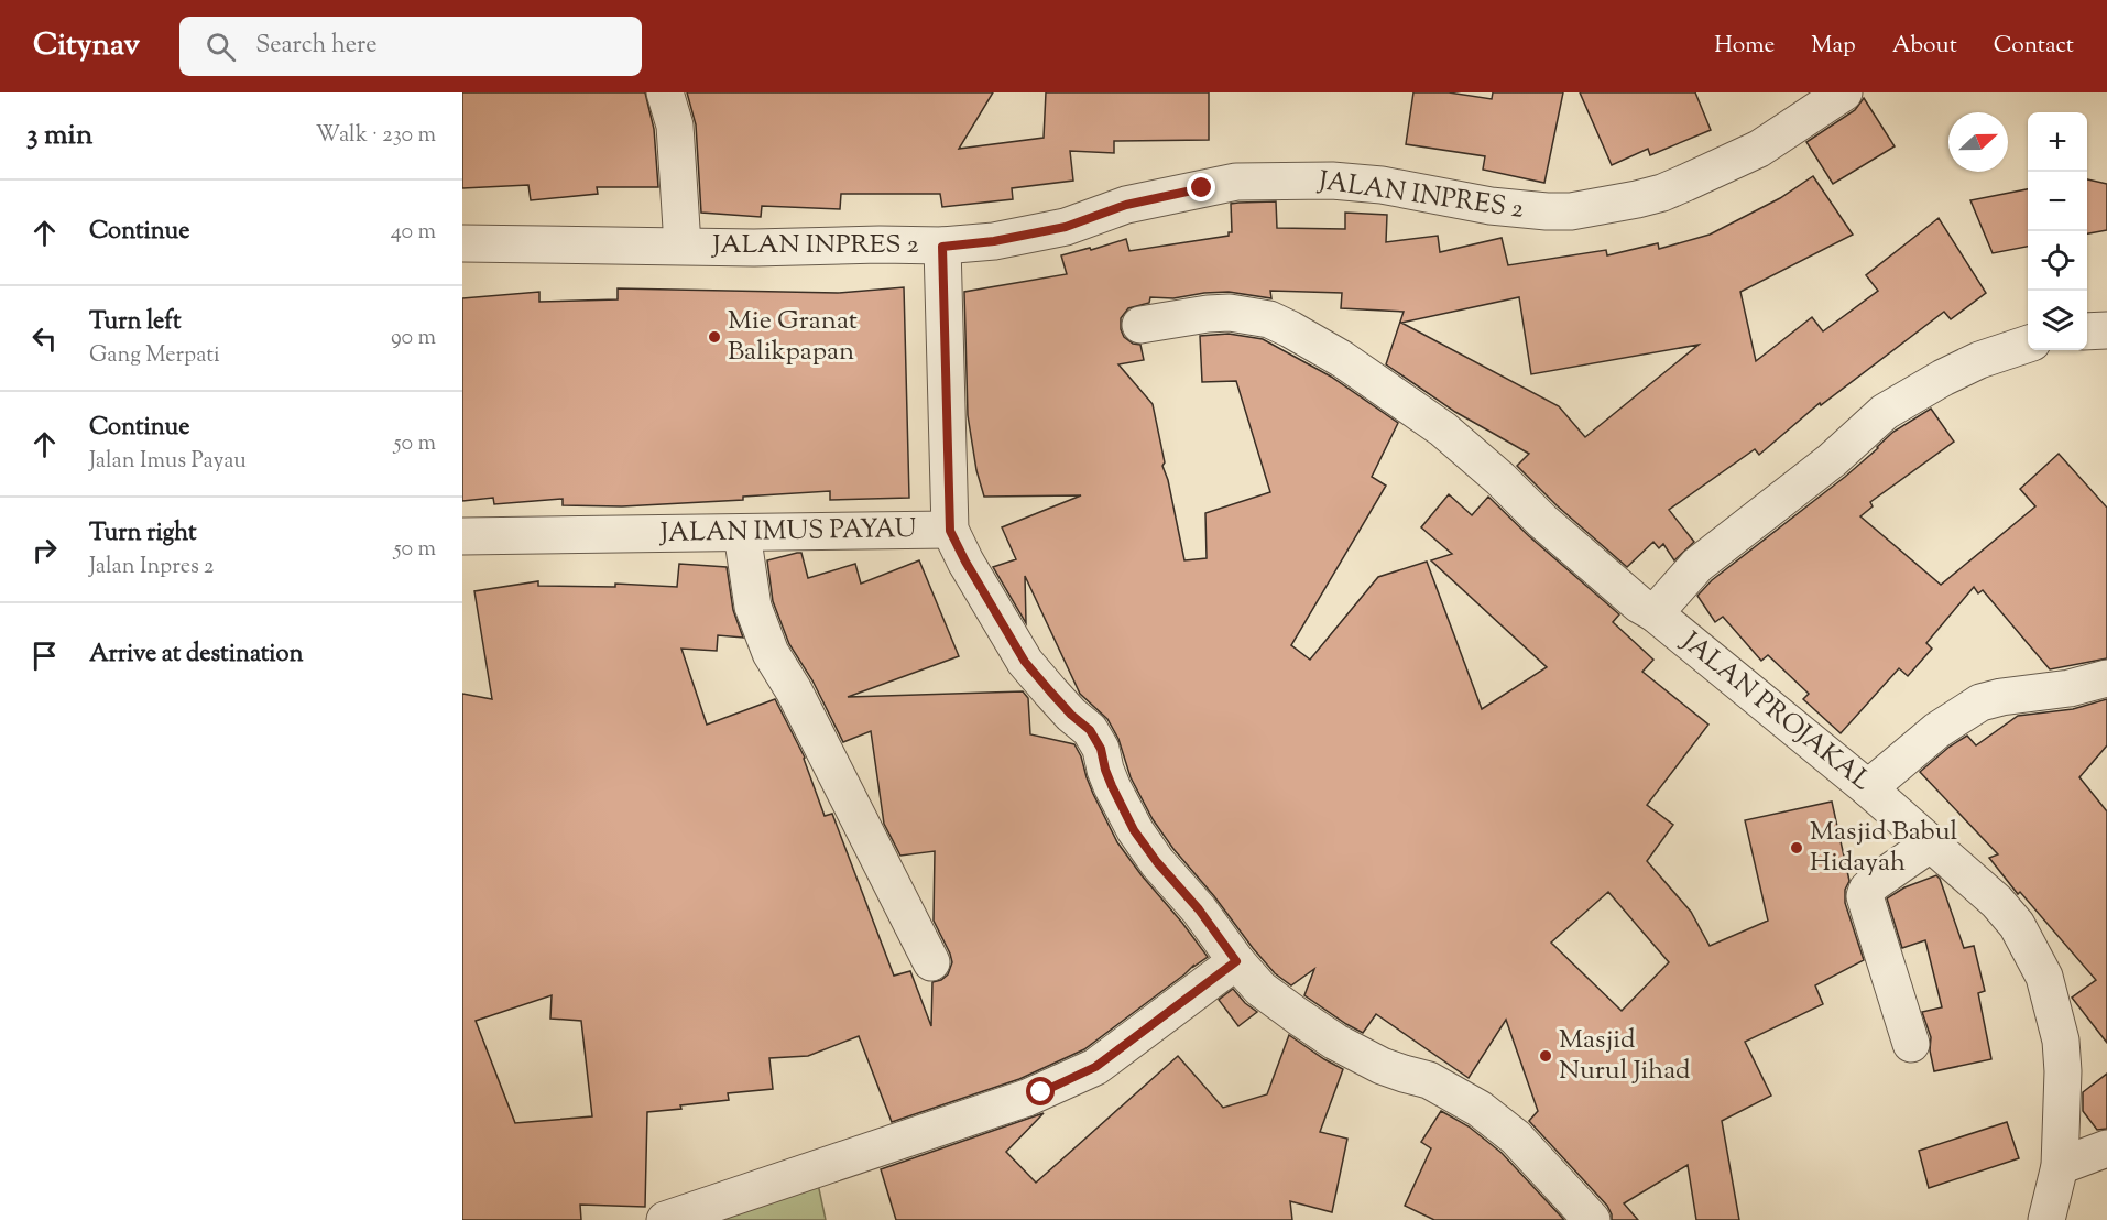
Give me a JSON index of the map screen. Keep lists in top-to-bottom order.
{
  "streets": {
    "street": ["JALAN INPRES 2", "JALAN IMUS PAYAU", "JALAN PROJAKAL"]
  },
  "crossings": [
    ["JALAN INPRES 2", "JALAN IMUS PAYAU"]
  ],
  "places": ["Mie Granat Balikpapan", "Masjid Babul Hidayah", "Masjid Nurul Jihad"],
  "north": "right",
  "page": {
    "header": "Citynav",
    "search": "Search here",
    "nav": [
      "Home",
      "Map",
      "About",
      "Contact"
    ],
    "heading": ["3 min", "Walk · 230 m"],
    "map_buttons": ["+", "−"],
    "list": [
      ["Continue", "40 m"],
      ["Turn left", "Gang Merpati", "90 m"],
      ["Continue", "Jalan Imus Payau", "50 m"],
      ["Turn right", "Jalan Inpres 2", "50 m"],
      "Arrive at destination"
    ]
  }
}
